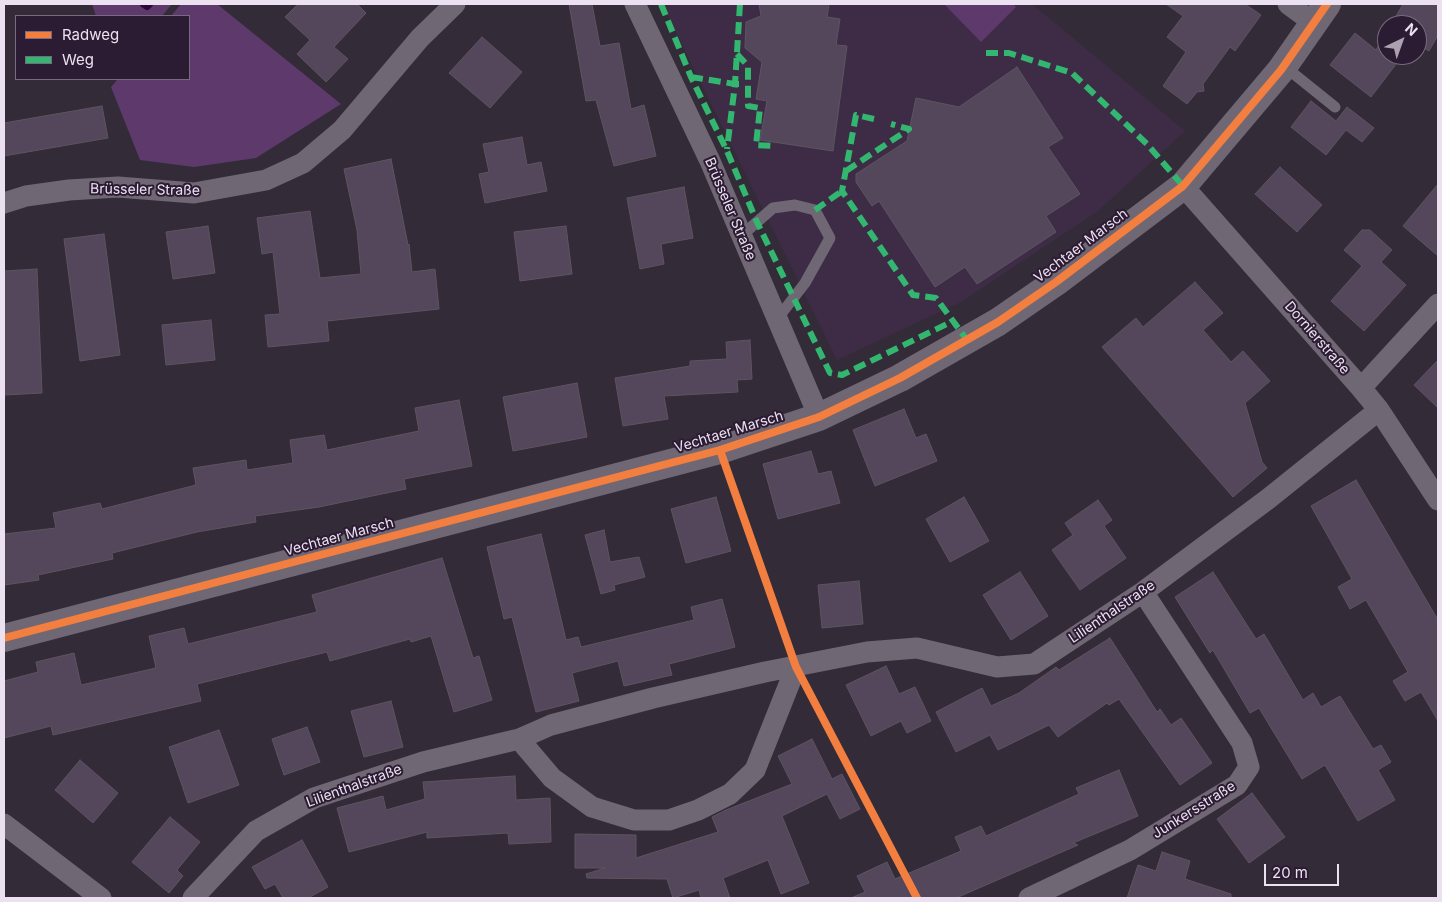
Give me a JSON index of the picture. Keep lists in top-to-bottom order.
{
  "streets": {
    "street": [
      "Brüsseler Straße",
      "Vechtaer Marsch",
      "Dornierstraße",
      "Lilienthalstraße",
      "Junkersstraße"
    ]
  },
  "crossings": [
    ["Brüsseler Straße", "Vechtaer Marsch"],
    ["Vechtaer Marsch", "Dornierstraße"],
    ["Dornierstraße", "Lilienthalstraße"],
    ["Lilienthalstraße", "Junkersstraße"]
  ],
  "legend": ["Radweg", "Weg"],
  "scale_bar": "20 m",
  "north": "top right"
}
